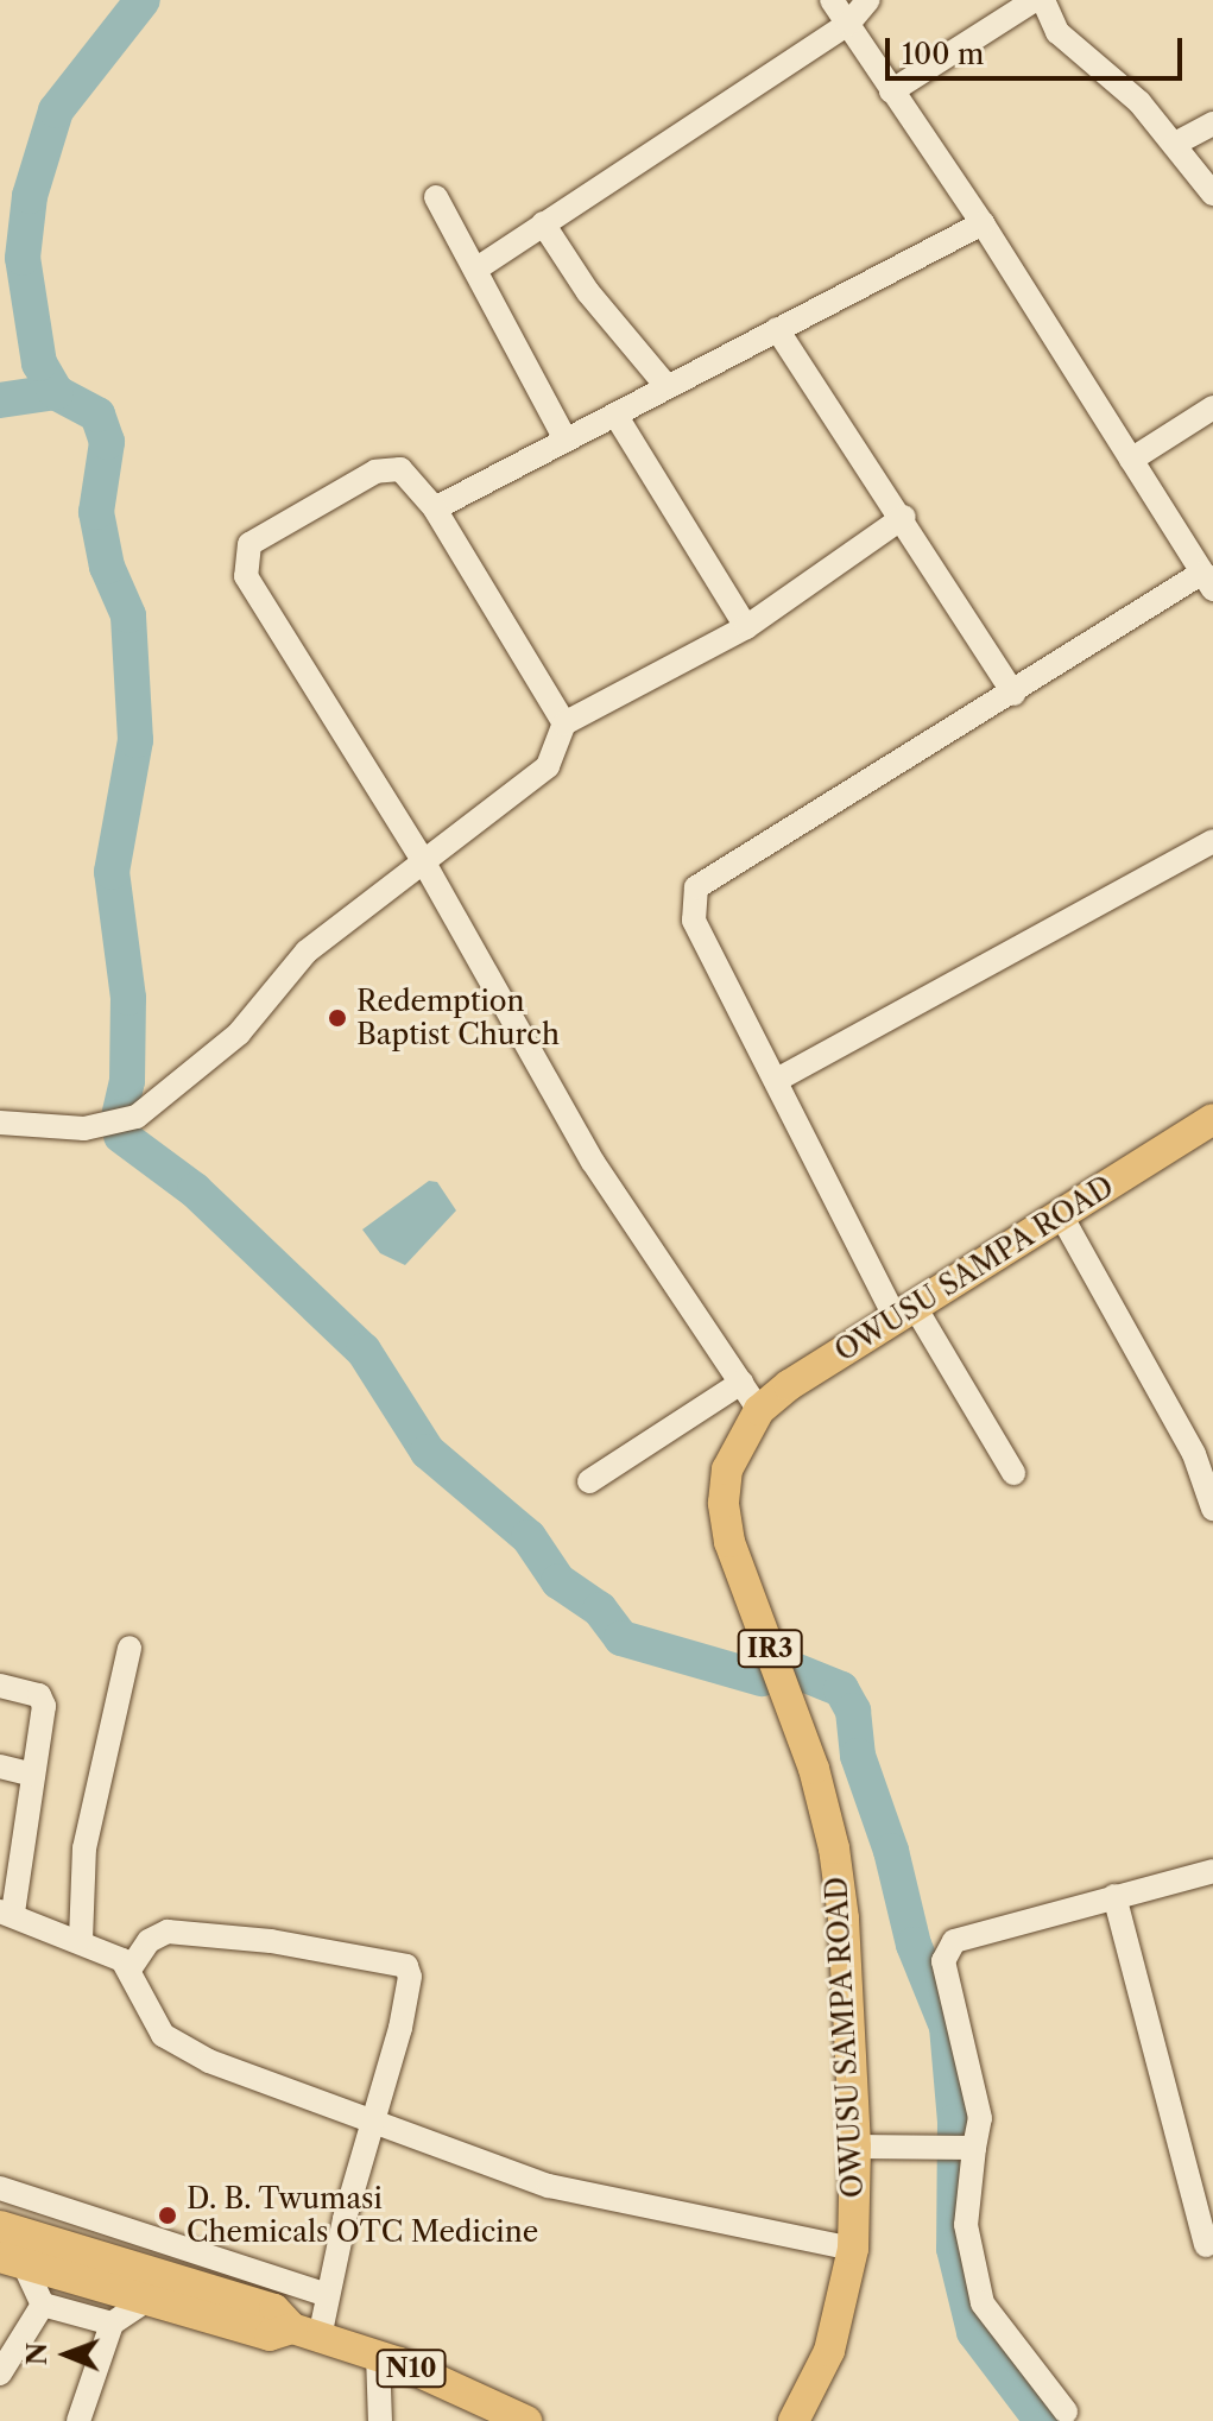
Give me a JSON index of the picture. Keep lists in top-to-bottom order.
{
  "streets": {
    "main road": ["OWUSU SAMPA ROAD", "IR3", "N10"]
  },
  "places": ["Redemption Baptist Church", "D. B. Twumasi Chemicals OTC Medicine"],
  "scale_bar": "100 m",
  "north": "left"
}
